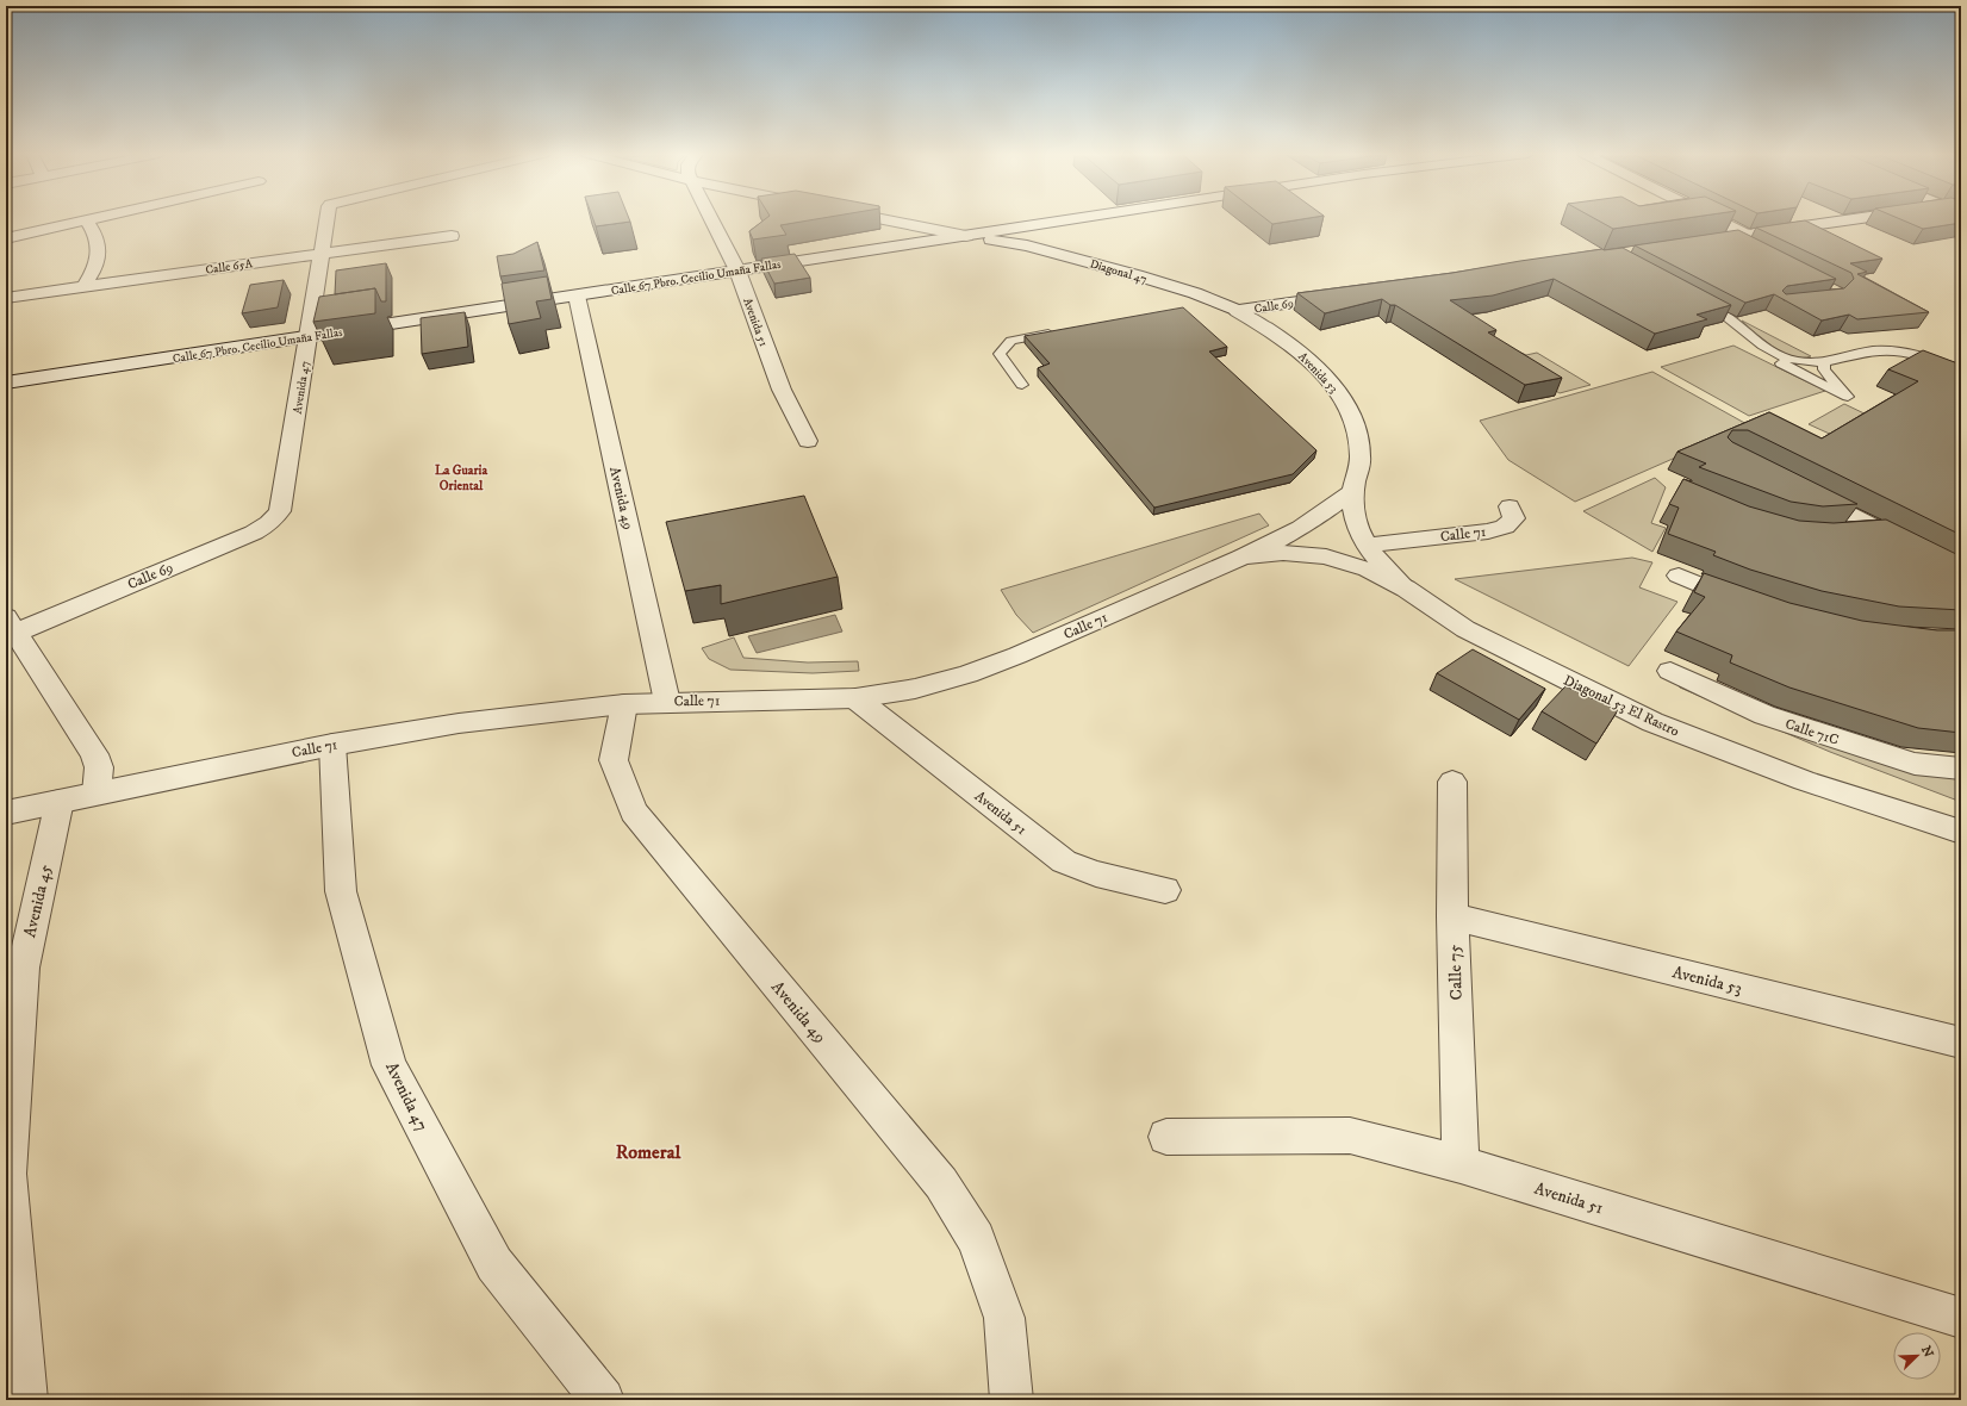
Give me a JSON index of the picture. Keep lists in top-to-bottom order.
{
  "streets": {
    "street": [
      "Calle 65A",
      "Diagonal 47",
      "Calle 67 Pbro. Cecilio Umaña Fallas",
      "Calle 69",
      "Avenida 51",
      "Avenida 53",
      "Avenida 47",
      "Avenida 49",
      "Calle 71",
      "Diagonal 53 El Rastro",
      "Calle 71C",
      "Avenida 45",
      "Calle 75"
    ]
  },
  "crossings": [
    ["Calle 65A", "Avenida 47"],
    ["Diagonal 47", "Calle 67 Pbro. Cecilio Umaña Fallas"],
    ["Diagonal 47", "Calle 69"],
    ["Diagonal 47", "Avenida 53"],
    ["Calle 67 Pbro. Cecilio Umaña Fallas", "Avenida 51"],
    ["Calle 67 Pbro. Cecilio Umaña Fallas", "Avenida 47"],
    ["Calle 67 Pbro. Cecilio Umaña Fallas", "Avenida 49"],
    ["Calle 69", "Avenida 53"],
    ["Calle 69", "Avenida 47"],
    ["Avenida 51", "Calle 71"],
    ["Avenida 51", "Calle 75"],
    ["Avenida 53", "Calle 71"],
    ["Avenida 53", "Diagonal 53 El Rastro"],
    ["Avenida 53", "Calle 75"],
    ["Avenida 47", "Calle 71"],
    ["Avenida 49", "Calle 71"],
    ["Calle 71", "Diagonal 53 El Rastro"],
    ["Calle 71", "Avenida 45"]
  ],
  "districts": ["La Guaria Oriental", "Romeral"],
  "north": "top right"
}
